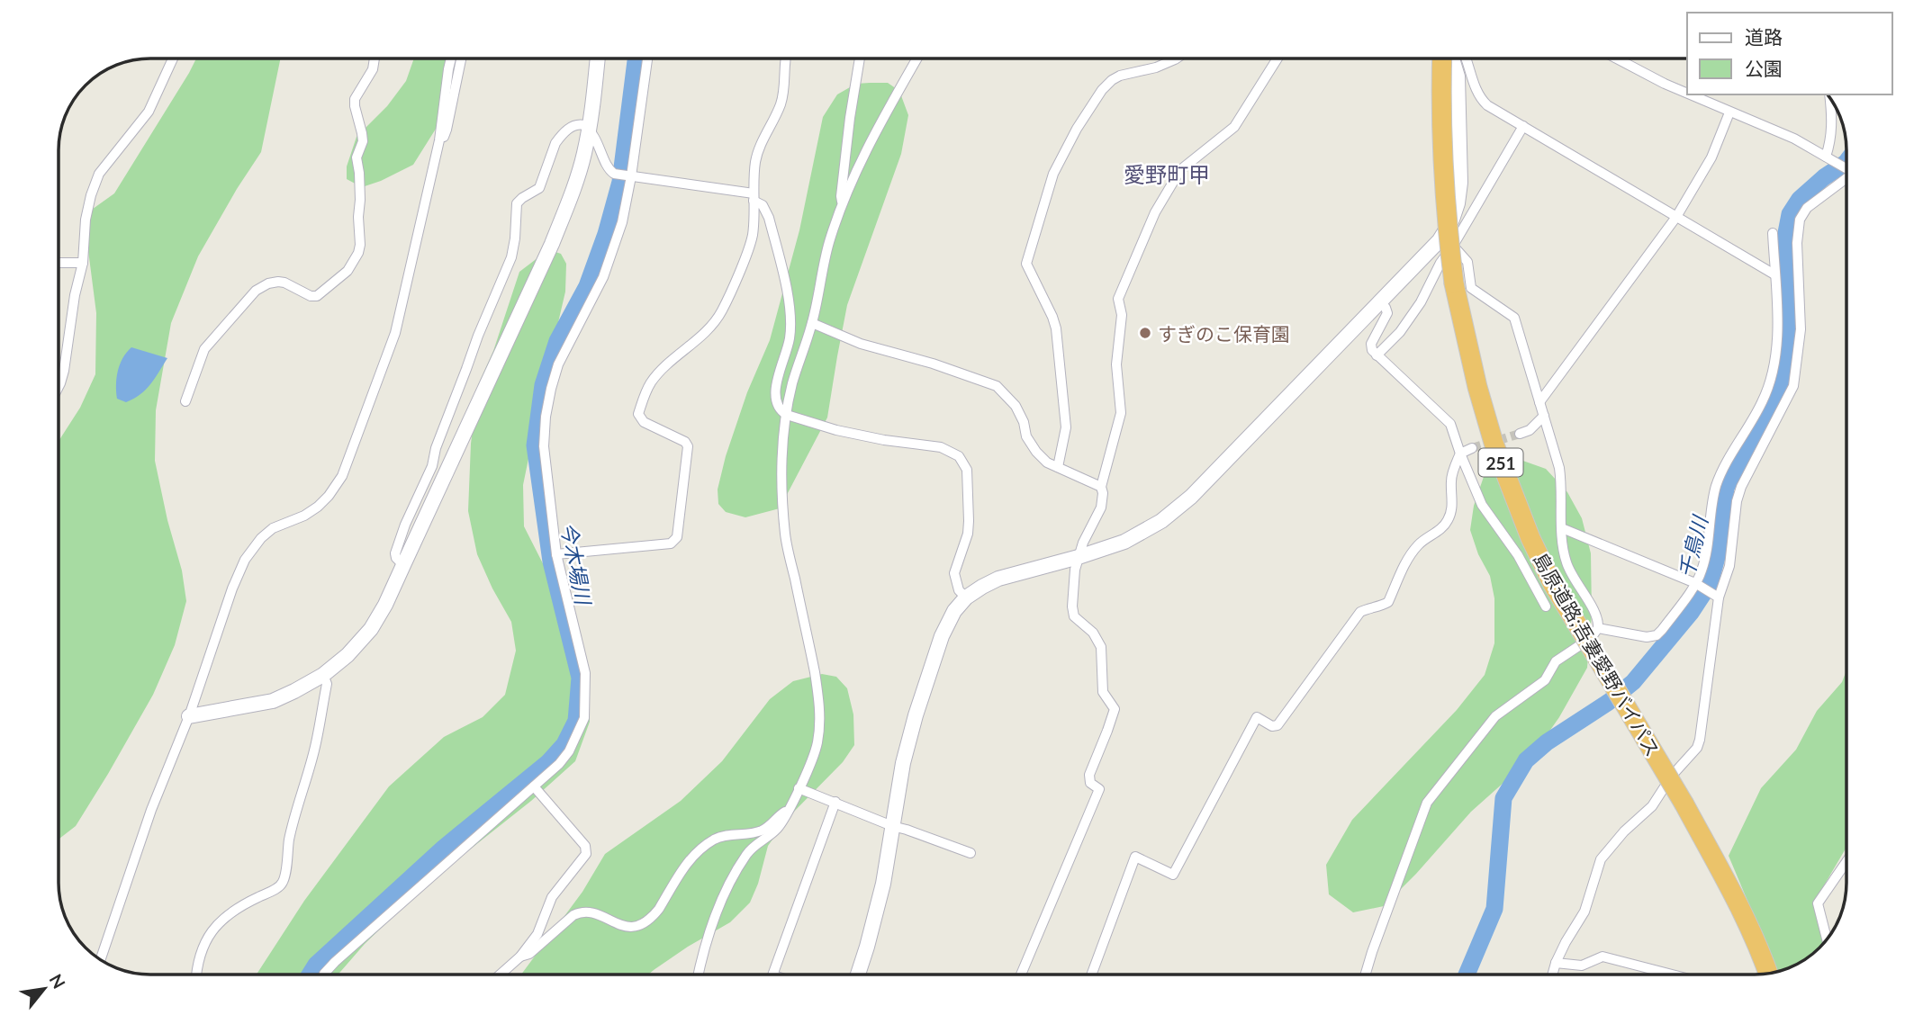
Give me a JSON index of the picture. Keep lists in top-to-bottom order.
{
  "streets": {
    "highway": ["251", "島原道路;吾妻愛野バイパス"]
  },
  "districts": ["愛野町甲"],
  "water": ["千鳥川", "今木場川"],
  "places": ["すぎのこ保育園"],
  "legend": ["道路", "公園"],
  "north": "top right"
}
